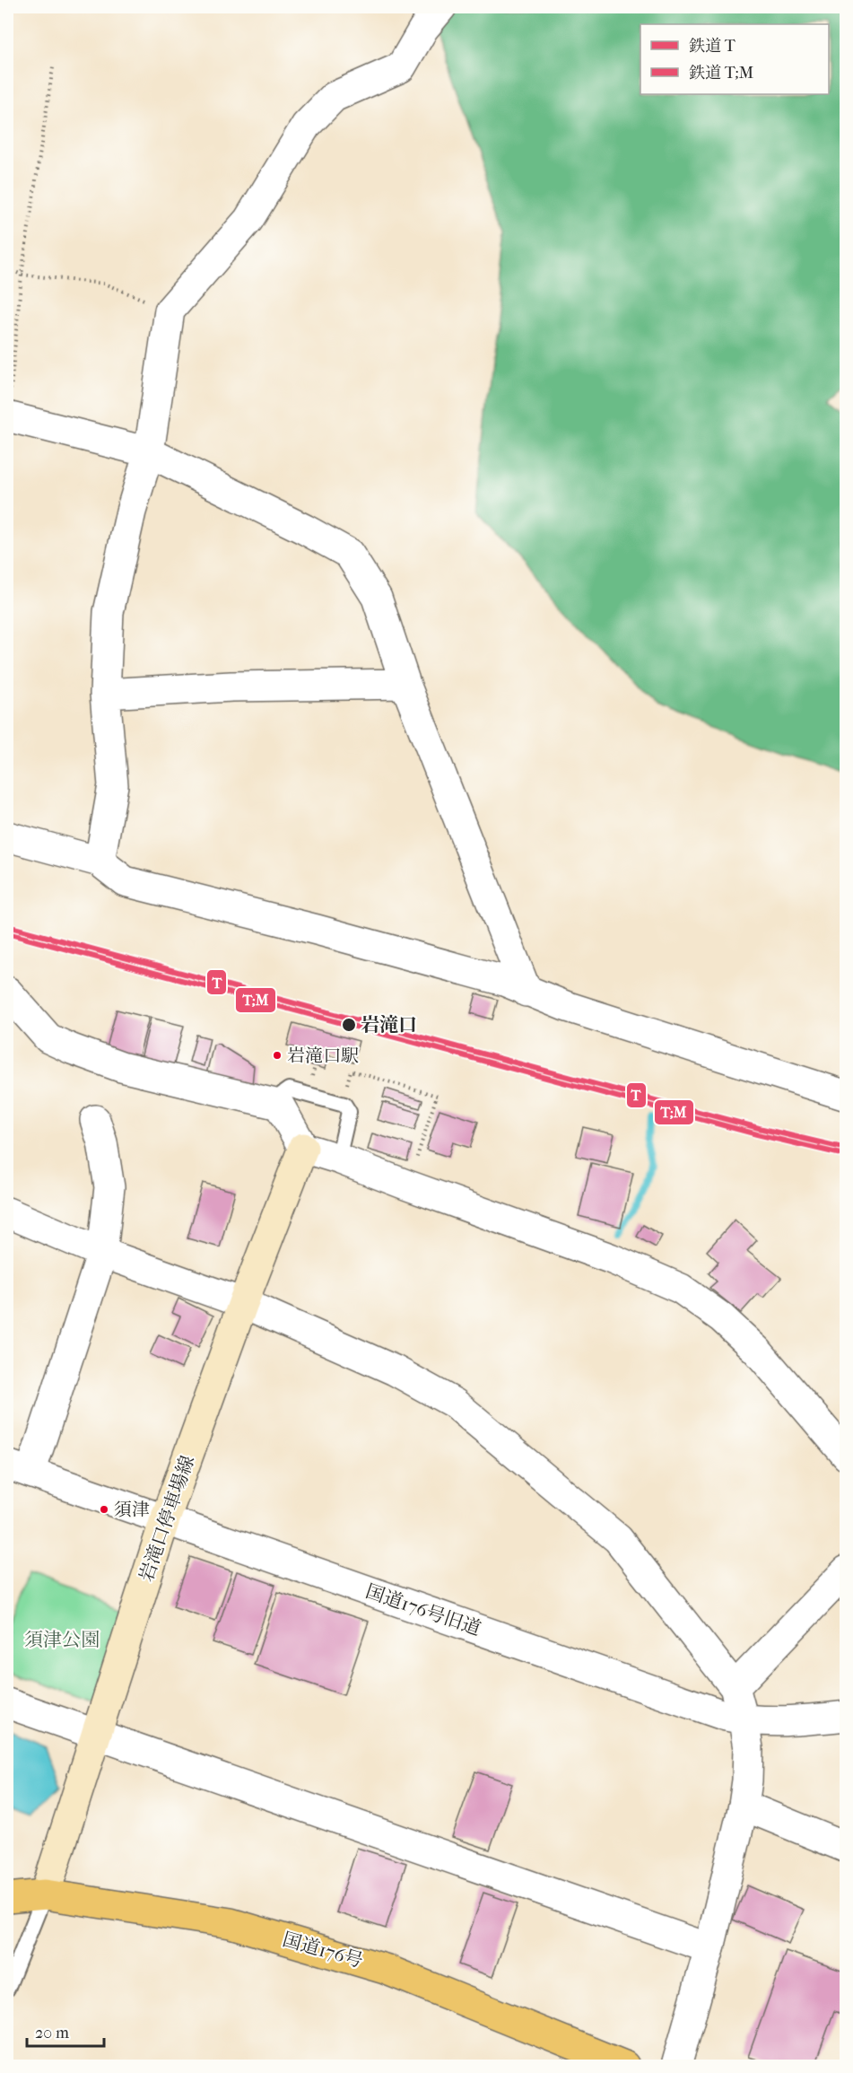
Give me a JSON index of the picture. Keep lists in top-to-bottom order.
{
  "streets": {
    "highway": ["国道176号"],
    "main road": ["岩滝口停車場線"],
    "street": ["国道176号旧道"]
  },
  "crossings": [
    ["岩滝口停車場線", "国道176号旧道"],
    ["岩滝口停車場線", "国道176号"]
  ],
  "parks": ["須津公園"],
  "places": ["岩滝口", "岩滝口駅", "須津"],
  "lines": ["rail line T", "rail line T;M"],
  "legend": ["鉄道 T", "鉄道 T;M"],
  "scale_bar": "20 m"
}
